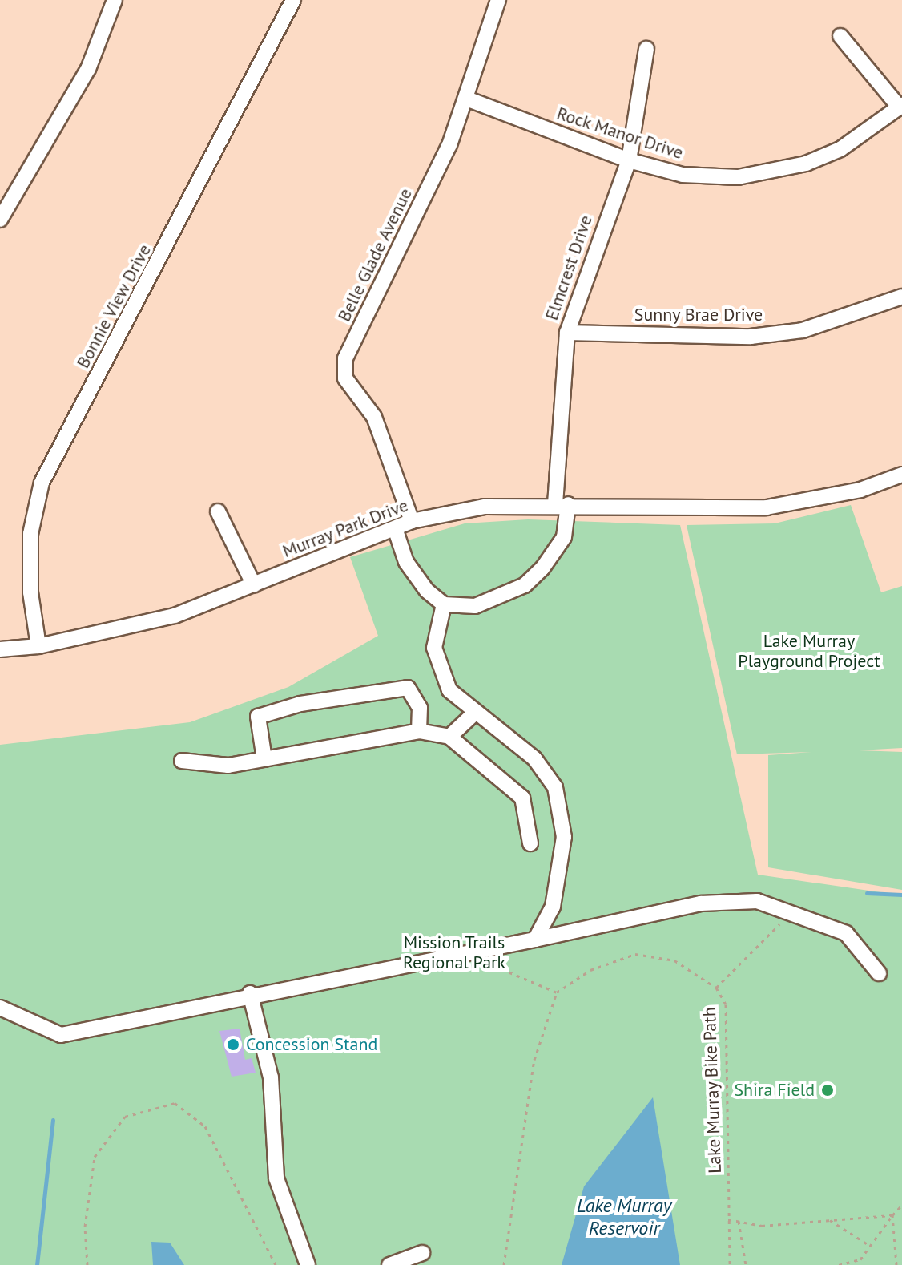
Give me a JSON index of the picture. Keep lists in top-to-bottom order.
{
  "streets": {
    "street": [
      "Rock Manor Drive",
      "Belle Glade Avenue",
      "Elmcrest Drive",
      "Bonnie View Drive",
      "Sunny Brae Drive",
      "Murray Park Drive"
    ],
    "path": ["Lake Murray Bike Path"]
  },
  "crossings": [
    ["Rock Manor Drive", "Belle Glade Avenue"],
    ["Rock Manor Drive", "Elmcrest Drive"],
    ["Belle Glade Avenue", "Murray Park Drive"],
    ["Elmcrest Drive", "Sunny Brae Drive"],
    ["Elmcrest Drive", "Murray Park Drive"],
    ["Bonnie View Drive", "Murray Park Drive"]
  ],
  "water": ["Lake Murray Reservoir"],
  "parks": ["Lake Murray Playground Project", "Mission Trails Regional Park"],
  "places": ["Concession Stand", "Shira Field"]
}
